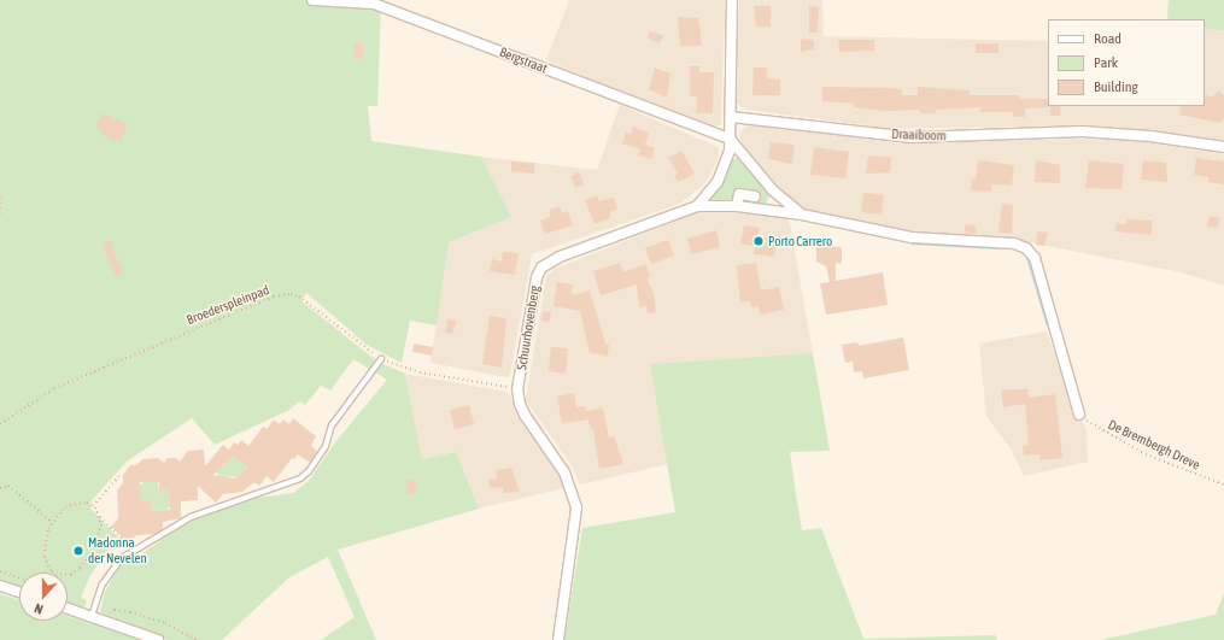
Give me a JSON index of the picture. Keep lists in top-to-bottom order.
{
  "streets": {
    "street": ["Bergstraat", "Draaiboom", "Schuurhovenberg"],
    "path": ["Broederspleinpad", "De Brembergh Dreve"]
  },
  "crossings": [
    ["Bergstraat", "Schuurhovenberg"],
    ["Draaiboom", "Schuurhovenberg"],
    ["Broederspleinpad", "Schuurhovenberg"]
  ],
  "places": ["Porto Carrero", "Madonna der Nevelen"],
  "legend": ["Road", "Park", "Building"],
  "north": "bottom"
}
